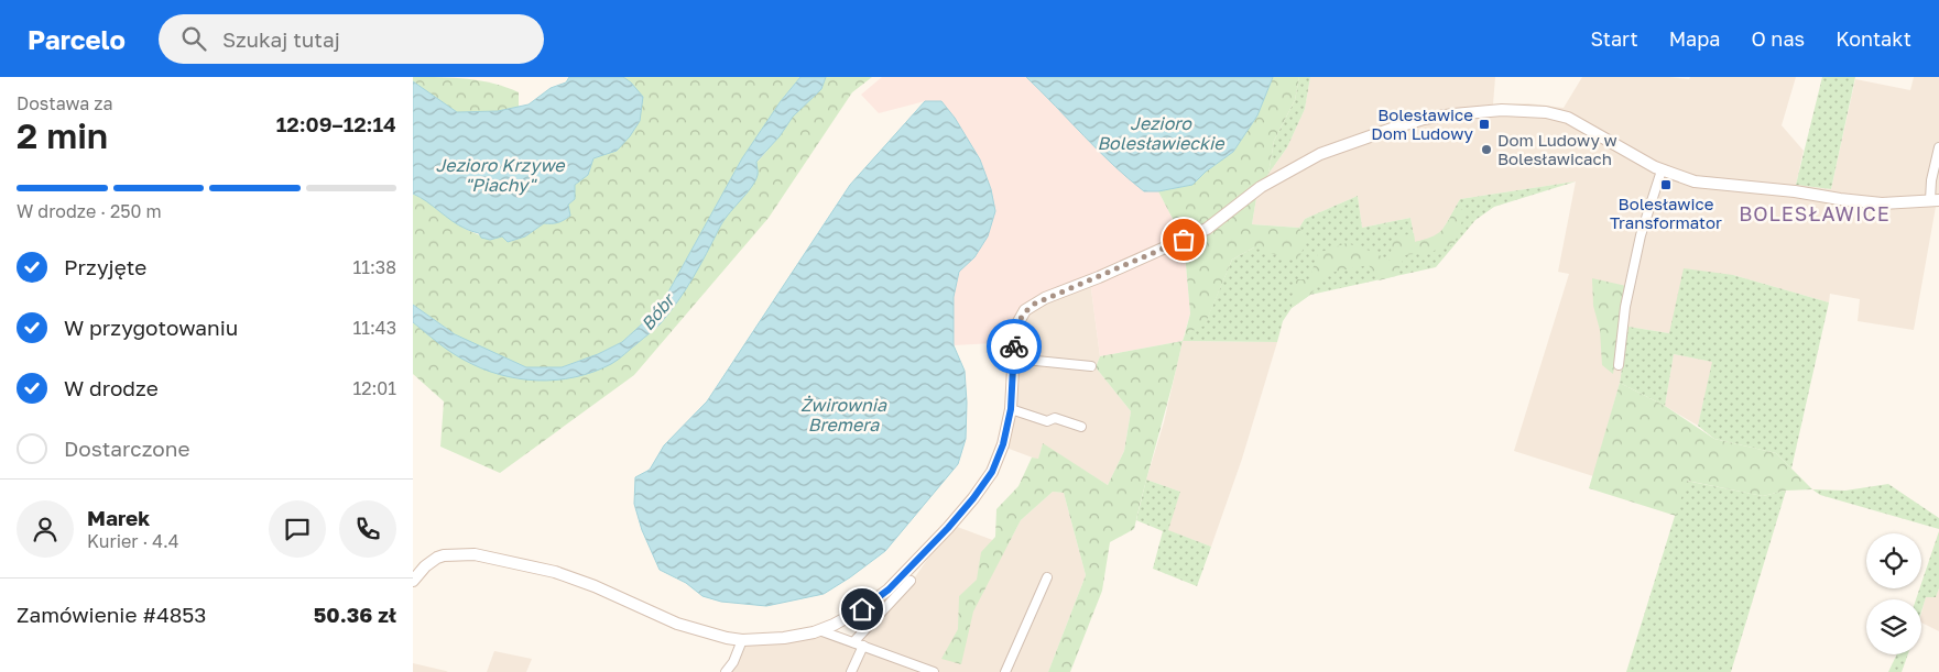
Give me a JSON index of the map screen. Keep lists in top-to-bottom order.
{
  "districts": ["BOLESŁAWICE"],
  "water": [
    "Jezioro Bolesławieckie",
    "Jezioro Krzywe \"Piachy\"",
    "Bóbr",
    "Żwirownia Bremera"
  ],
  "places": {
    "transit": ["Bolesławice Dom Ludowy", "Bolesławice Transformator"],
    "other": ["Dom Ludowy w Bolesławicach"]
  },
  "page": {
    "header": "Parcelo",
    "search": "Szukaj tutaj",
    "nav": [
      "Start",
      "Mapa",
      "O nas",
      "Kontakt"
    ],
    "heading": ["2 min", "Dostawa za", "12:09–12:14"],
    "panel": [
      "Marek",
      "Kurier · 4.4",
      "Zamówienie #4853",
      "50.36 zł"
    ],
    "bar": "W drodze · 250 m",
    "list": [
      ["Przyjęte", "11:38"],
      ["W przygotowaniu", "11:43"],
      ["W drodze", "12:01"],
      "Dostarczone"
    ]
  }
}
